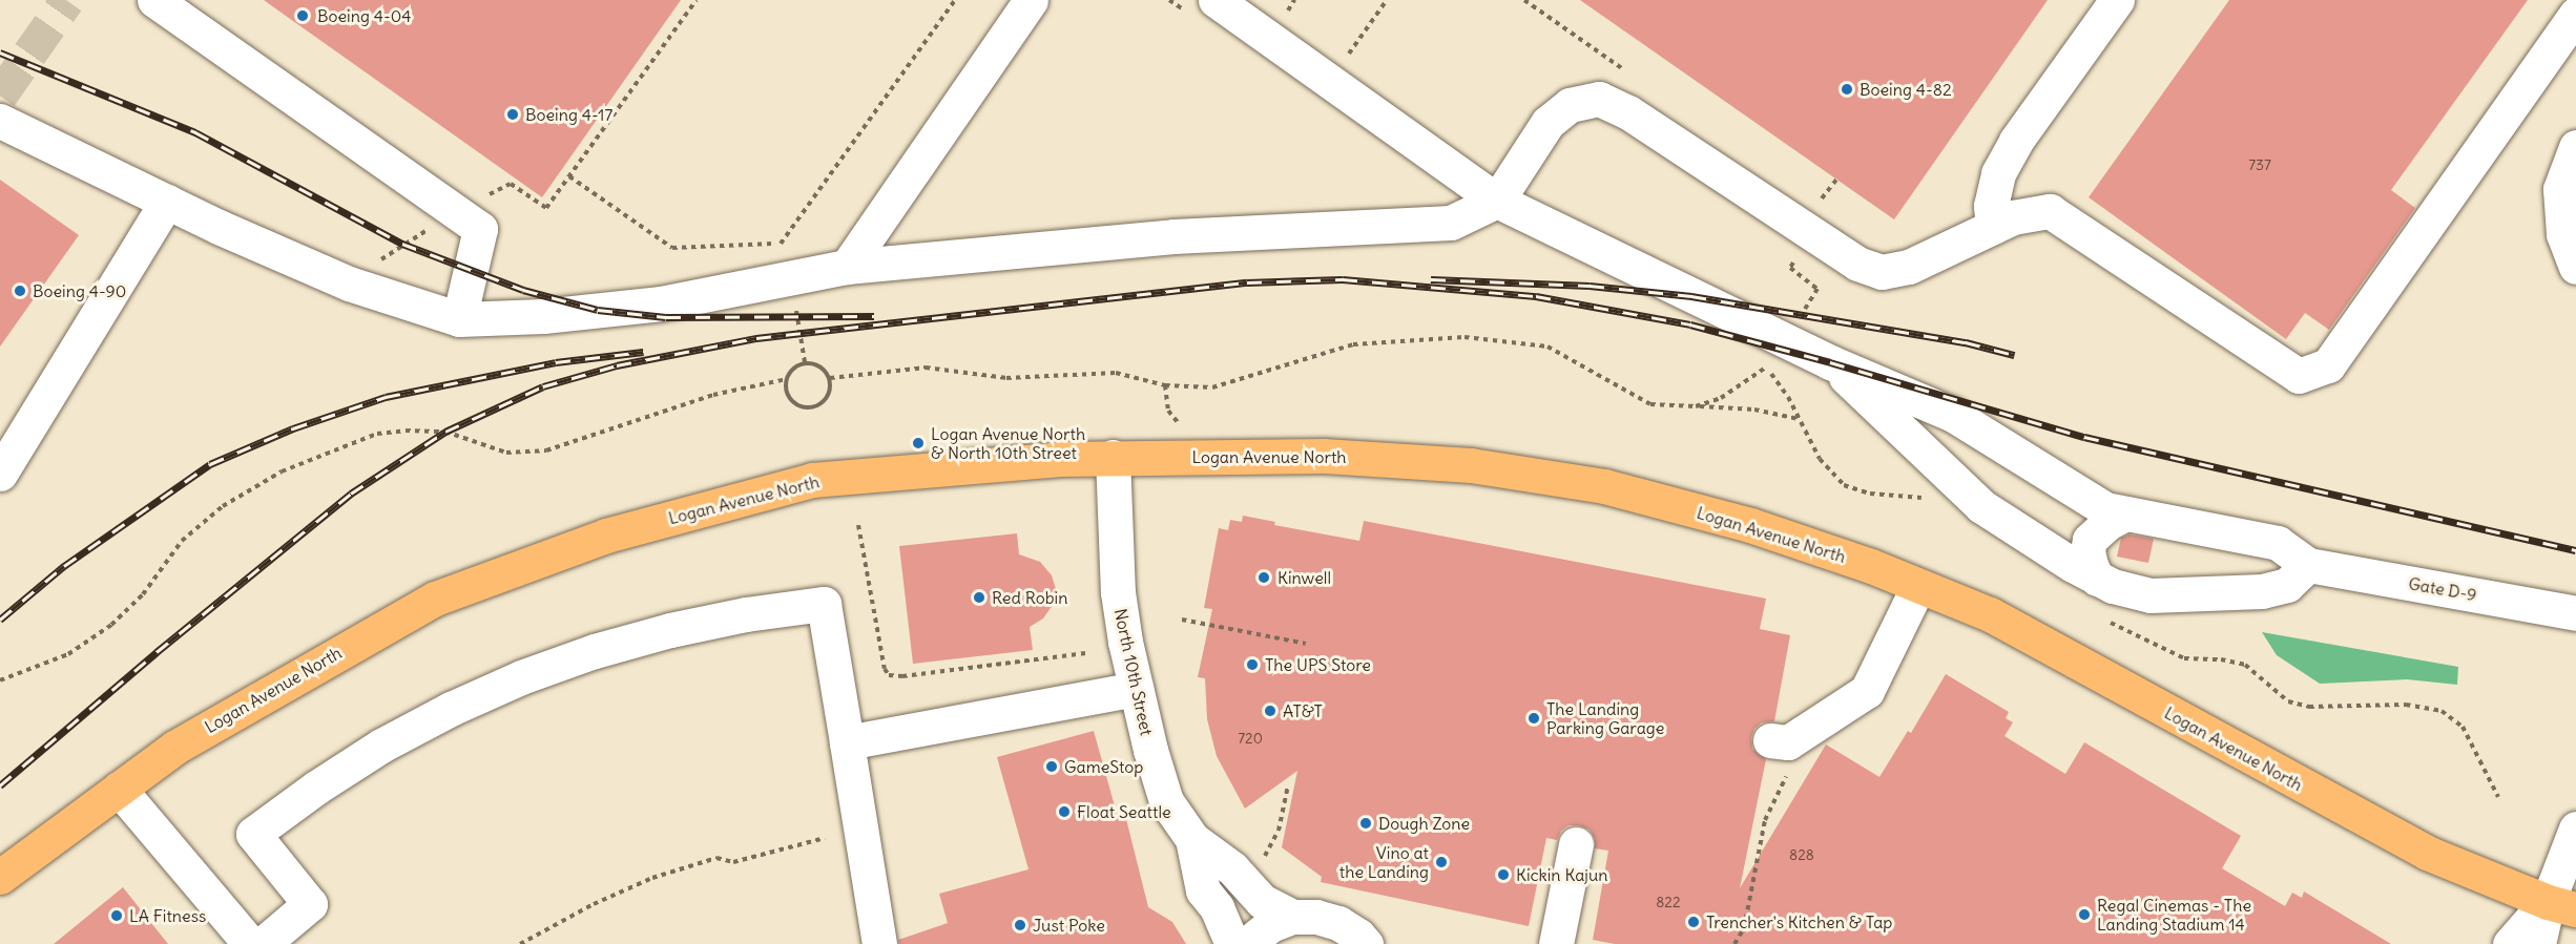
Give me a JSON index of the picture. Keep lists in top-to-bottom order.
{
  "streets": {
    "main road": ["Logan Avenue North"],
    "street": ["Gate D-9", "North 10th Street"]
  },
  "crossings": [
    ["Logan Avenue North", "North 10th Street"]
  ],
  "places": [
    "Boeing 4-04",
    "Boeing 4-82",
    "Boeing 4-17",
    "Boeing 4-90",
    "Logan Avenue North & North 10th Street",
    "Kinwell",
    "Red Robin",
    "The UPS Store",
    "AT&T",
    "The Landing Parking Garage",
    "GameStop",
    "Float Seattle",
    "Dough Zone",
    "Vino at the Landing",
    "Kickin Kajun",
    "Regal Cinemas - The Landing Stadium 14",
    "LA Fitness",
    "Trencher's Kitchen & Tap",
    "Just Poke"
  ],
  "house_numbers": [
    "737",
    "720",
    "828",
    "822"
  ]
}
